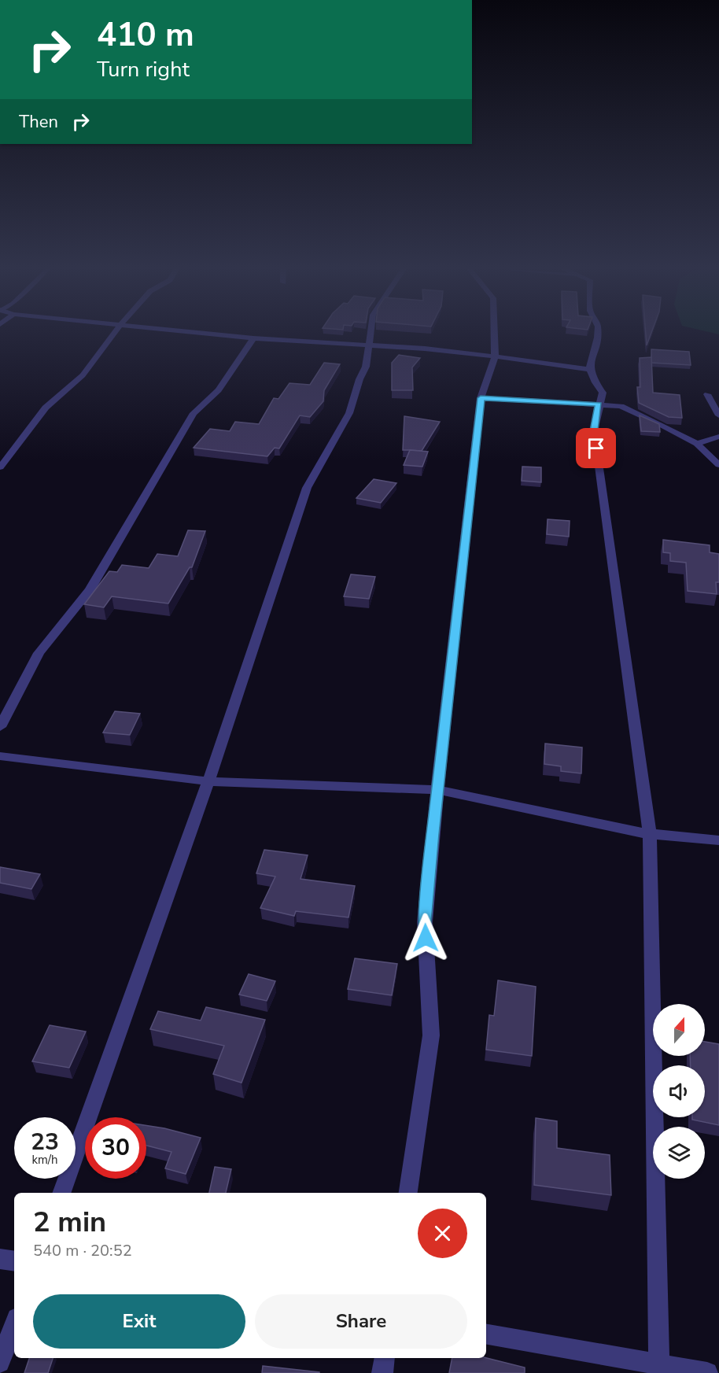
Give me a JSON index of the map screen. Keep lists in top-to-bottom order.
{
  "north": "top",
  "page": {
    "turn": ["410 m", "Turn right"],
    "then": "Then",
    "speed": "23 km/h",
    "limit": "30",
    "heading": ["2 min", "540 m · 20:52"],
    "buttons": ["Exit", "Share"]
  }
}
